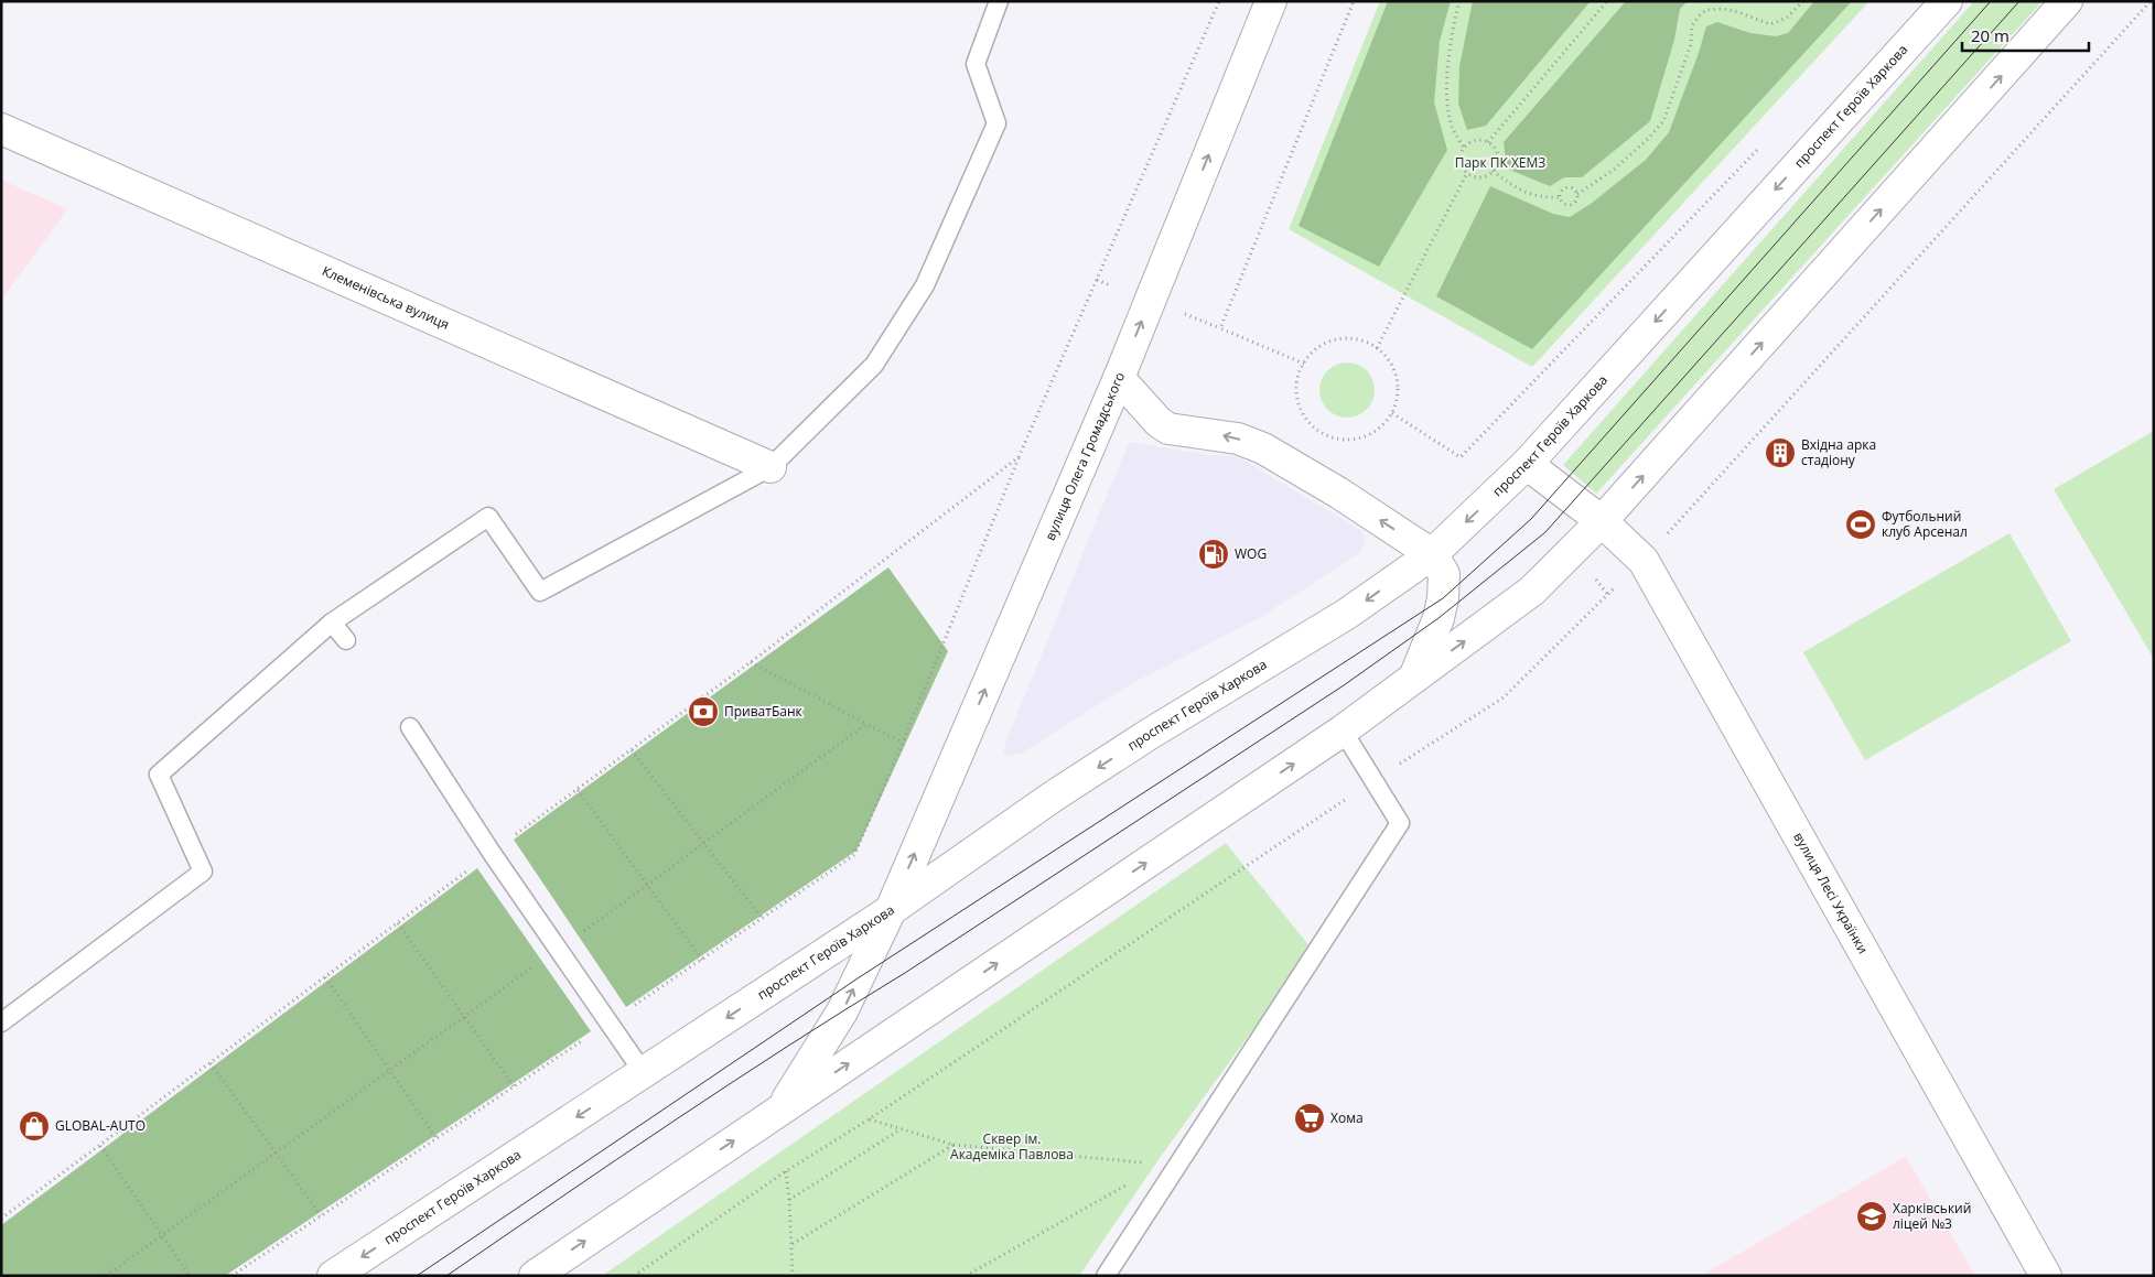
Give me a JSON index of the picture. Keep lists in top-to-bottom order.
{
  "streets": {
    "main road": [
      "проспект Героїв Харкова",
      "Клеменівська вулиця",
      "вулиця Олега Громадського",
      "вулиця Лесі Українки"
    ]
  },
  "crossings": [
    ["проспект Героїв Харкова", "вулиця Олега Громадського"],
    ["проспект Героїв Харкова", "вулиця Лесі Українки"]
  ],
  "one_way": ["вулиця Олега Громадського"],
  "parks": ["Парк ПК ХЕМЗ", "Сквер ім. Академіка Павлова"],
  "places": {
    "building": ["Вхідна арка стадіону"],
    "sports": ["Футбольний клуб Арсенал"],
    "fuel station": ["WOG"],
    "bank": ["ПриватБанк"],
    "supermarket": ["Хома"],
    "shop": ["GLOBAL-AUTO"],
    "school or university": ["Харківський ліцей №3"]
  },
  "scale_bar": "20 m"
}
